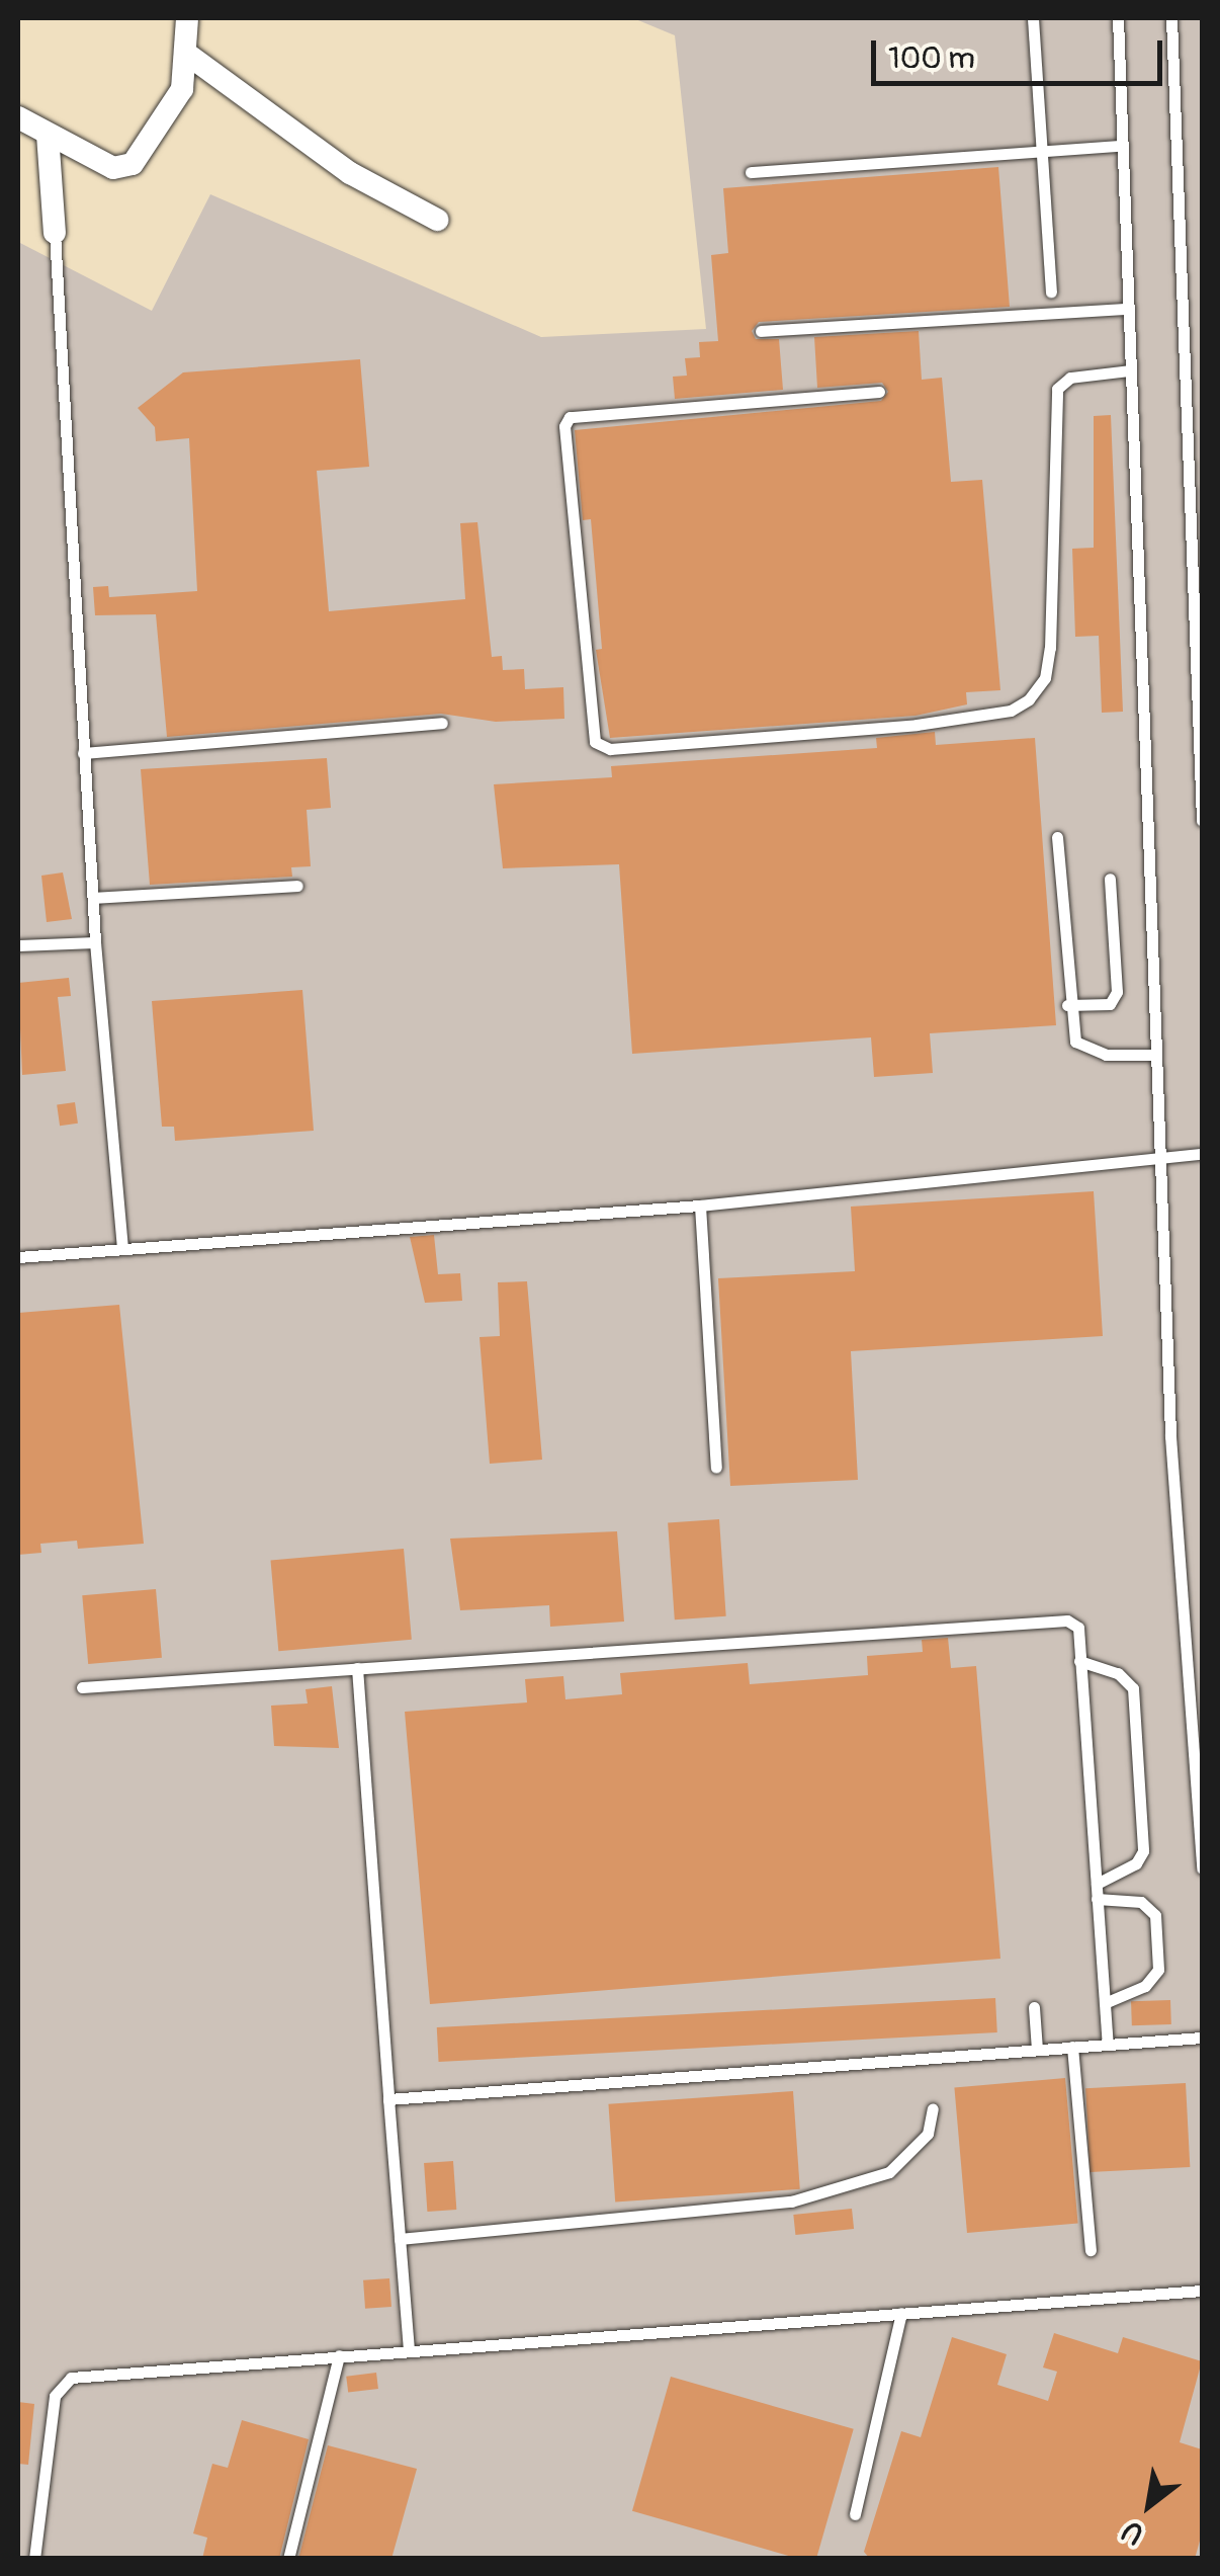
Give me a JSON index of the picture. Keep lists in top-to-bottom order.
{
  "scale_bar": "100 m",
  "north": "bottom left"
}
